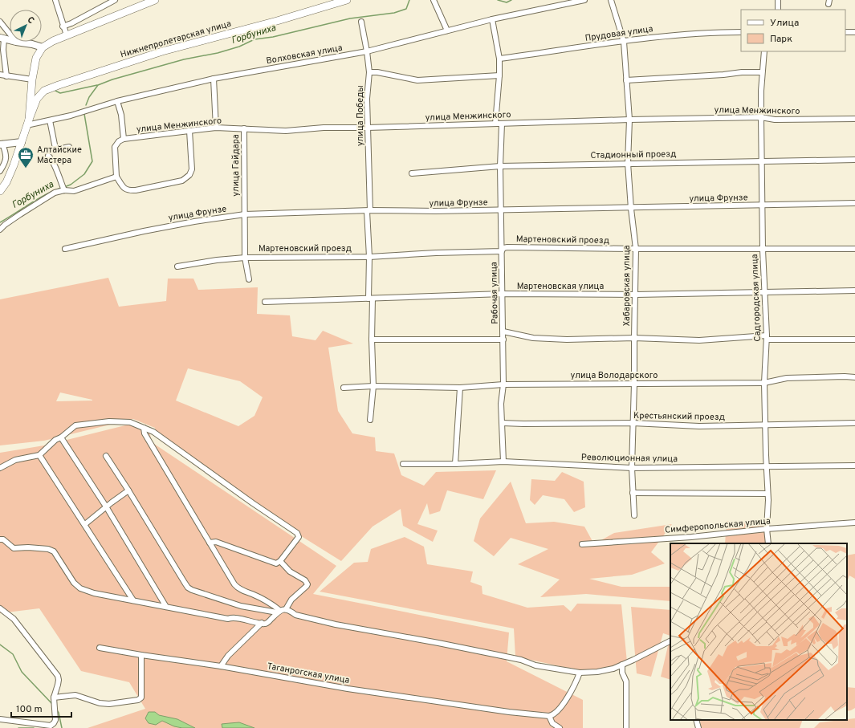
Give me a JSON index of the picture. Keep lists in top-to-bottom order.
{
  "streets": {
    "main road": ["Нижнепролетарская улица"],
    "street": [
      "Прудовая улица",
      "Волховская улица",
      "улица Менжинского",
      "улица Победы",
      "Стадионный проезд",
      "улица Гайдара",
      "улица Фрунзе",
      "Мартеновский проезд",
      "Хабаровская улица",
      "Мартеновская улица",
      "Рабочая улица",
      "Садгородская улица",
      "улица Володарского",
      "Крестьянский проезд",
      "Революционная улица",
      "Симферопольская улица",
      "Таганрогская улица"
    ]
  },
  "crossings": [
    ["Прудовая улица", "Хабаровская улица"],
    ["Нижнепролетарская улица", "Волховская улица"],
    ["Волховская улица", "улица Победы"],
    ["улица Менжинского", "улица Победы"],
    ["улица Менжинского", "улица Гайдара"],
    ["улица Менжинского", "Хабаровская улица"],
    ["улица Менжинского", "Рабочая улица"],
    ["улица Менжинского", "Садгородская улица"],
    ["улица Победы", "улица Фрунзе"],
    ["улица Победы", "Мартеновский проезд"],
    ["улица Победы", "Мартеновская улица"],
    ["улица Победы", "улица Володарского"],
    ["Стадионный проезд", "Хабаровская улица"],
    ["Стадионный проезд", "Рабочая улица"],
    ["Стадионный проезд", "Садгородская улица"],
    ["улица Гайдара", "улица Фрунзе"],
    ["улица Гайдара", "Мартеновский проезд"],
    ["улица Фрунзе", "Хабаровская улица"],
    ["улица Фрунзе", "Рабочая улица"],
    ["улица Фрунзе", "Садгородская улица"],
    ["Мартеновский проезд", "Хабаровская улица"],
    ["Мартеновский проезд", "Рабочая улица"],
    ["Мартеновский проезд", "Садгородская улица"],
    ["Хабаровская улица", "Мартеновская улица"],
    ["Хабаровская улица", "улица Володарского"],
    ["Хабаровская улица", "Крестьянский проезд"],
    ["Хабаровская улица", "Революционная улица"],
    ["Мартеновская улица", "Рабочая улица"],
    ["Мартеновская улица", "Садгородская улица"],
    ["Рабочая улица", "улица Володарского"],
    ["Рабочая улица", "Крестьянский проезд"],
    ["Рабочая улица", "Революционная улица"],
    ["Садгородская улица", "улица Володарского"],
    ["Садгородская улица", "Крестьянский проезд"],
    ["Садгородская улица", "Революционная улица"],
    ["Садгородская улица", "Симферопольская улица"]
  ],
  "water": ["Горбуниха"],
  "places": {
    "office": ["Алтайские Мастера"]
  },
  "legend": ["Улица", "Парк"],
  "scale_bar": "100 m",
  "north": "top right"
}
